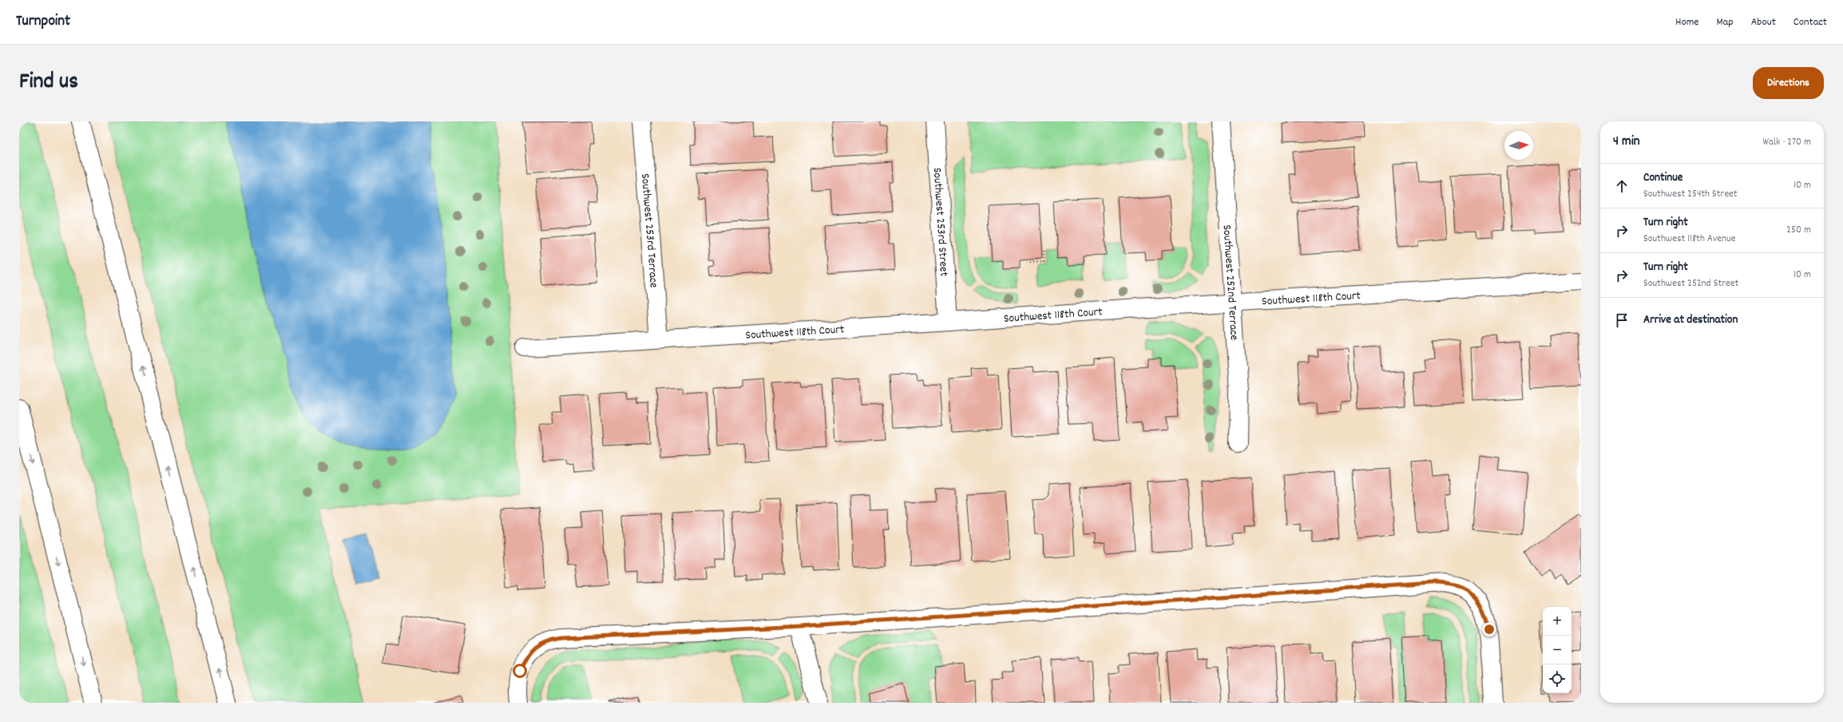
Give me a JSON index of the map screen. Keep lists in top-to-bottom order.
{
  "streets": {
    "main road": [
      "Southwest 253rd Street",
      "Southwest 253rd Terrace",
      "Southwest 252nd Terrace",
      "Southwest 118th Court"
    ]
  },
  "crossings": [
    ["Southwest 253rd Street", "Southwest 118th Court"],
    ["Southwest 253rd Terrace", "Southwest 118th Court"],
    ["Southwest 252nd Terrace", "Southwest 118th Court"]
  ],
  "north": "right",
  "page": {
    "header": "Turnpoint",
    "nav": [
      "Home",
      "Map",
      "About",
      "Contact"
    ],
    "title": "Find us",
    "buttons": "Directions",
    "heading": ["4 min", "Walk · 270 m"],
    "list": [
      ["Continue", "Southwest 254th Street", "10 m"],
      ["Turn right", "Southwest 118th Avenue", "250 m"],
      ["Turn right", "Southwest 252nd Street", "10 m"],
      "Arrive at destination"
    ],
    "map_buttons": ["+", "−"]
  }
}
